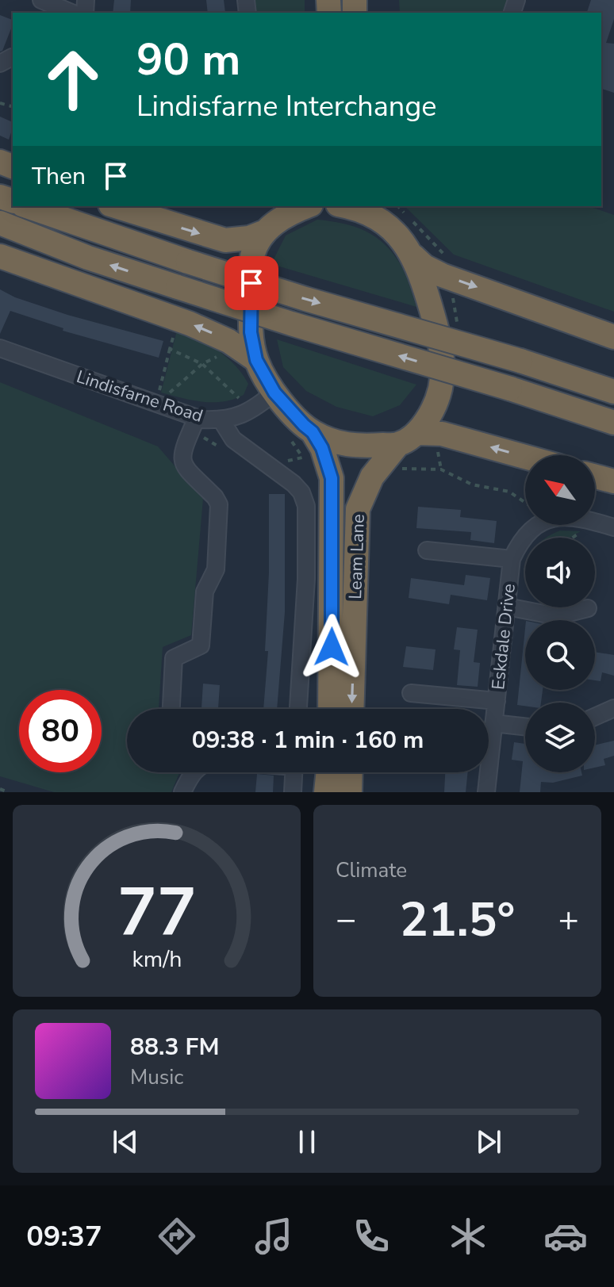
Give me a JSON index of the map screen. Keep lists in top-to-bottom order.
{
  "streets": {
    "highway": ["Leam Lane"],
    "street": ["Lindisfarne Road", "Eskdale Drive"]
  },
  "north": "top left",
  "page": {
    "turn": ["90 m", "Lindisfarne Interchange"],
    "then": "Then",
    "limit": "80",
    "trip": "09:38 · 1 min · 160 m",
    "tile": "Climate",
    "heat": ["−", "21.5°", "+"],
    "song": ["88.3 FM", "Music"],
    "tabs": "09:37",
    "gauge": ["77", "km/h"]
  }
}
